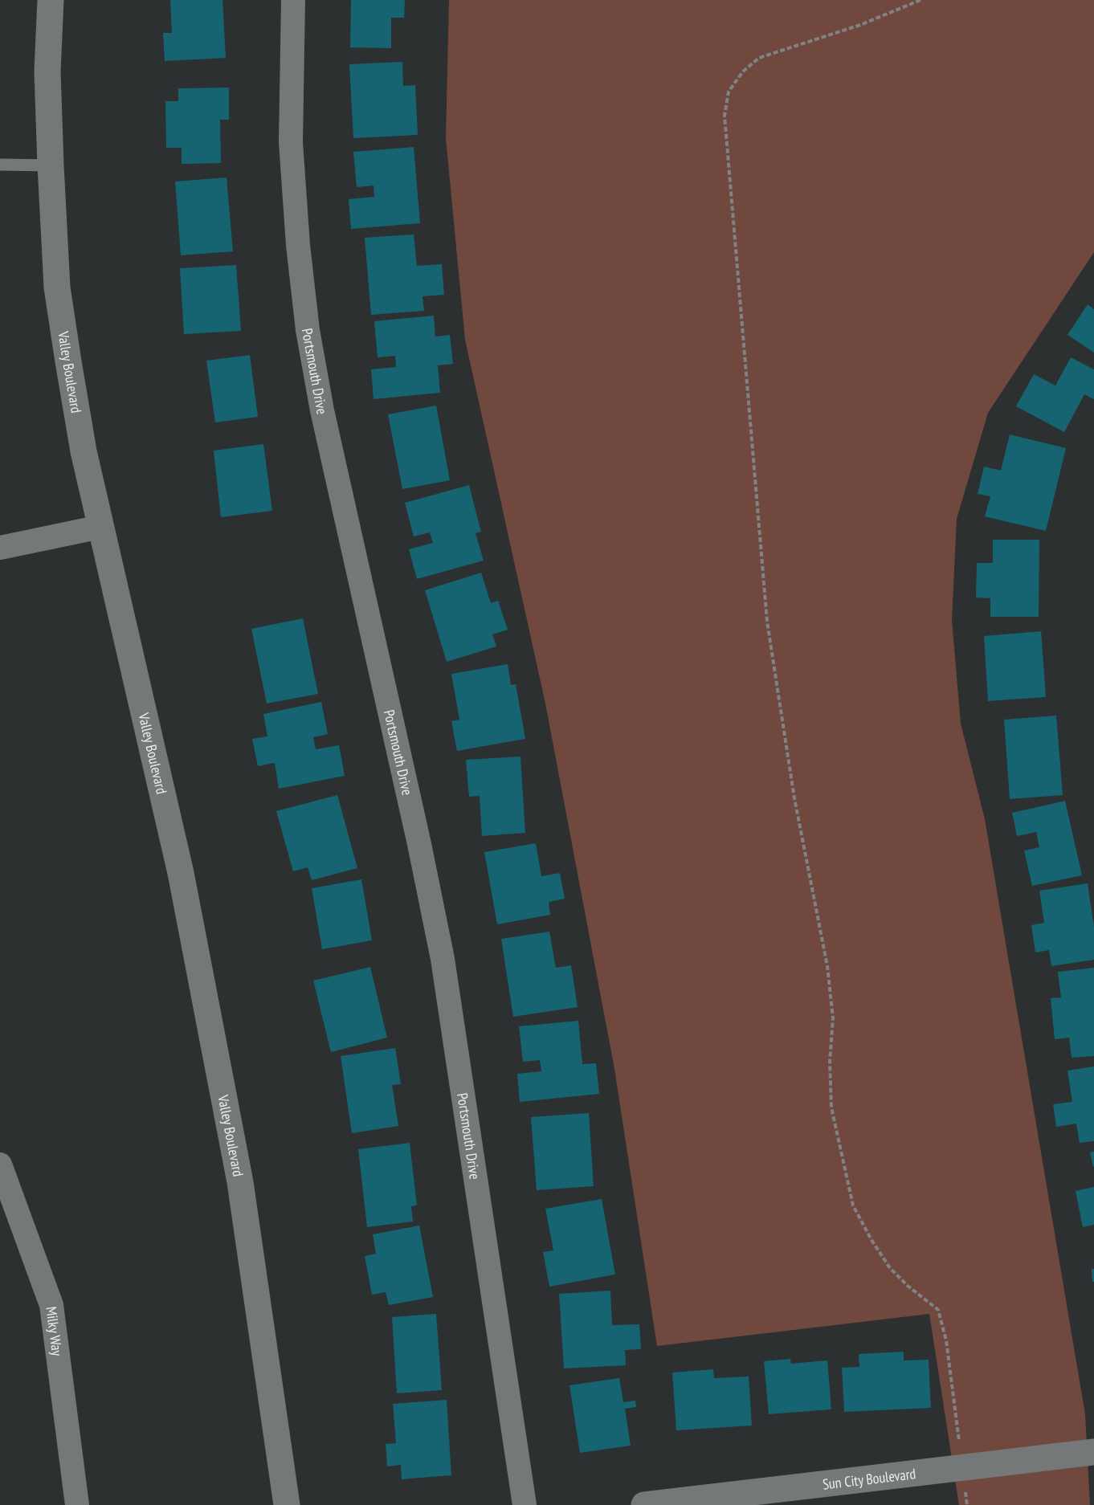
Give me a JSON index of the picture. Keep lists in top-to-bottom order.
{
  "streets": {
    "street": [
      "Portsmouth Drive",
      "Valley Boulevard",
      "Milky Way",
      "Sun City Boulevard"
    ]
  }
}
